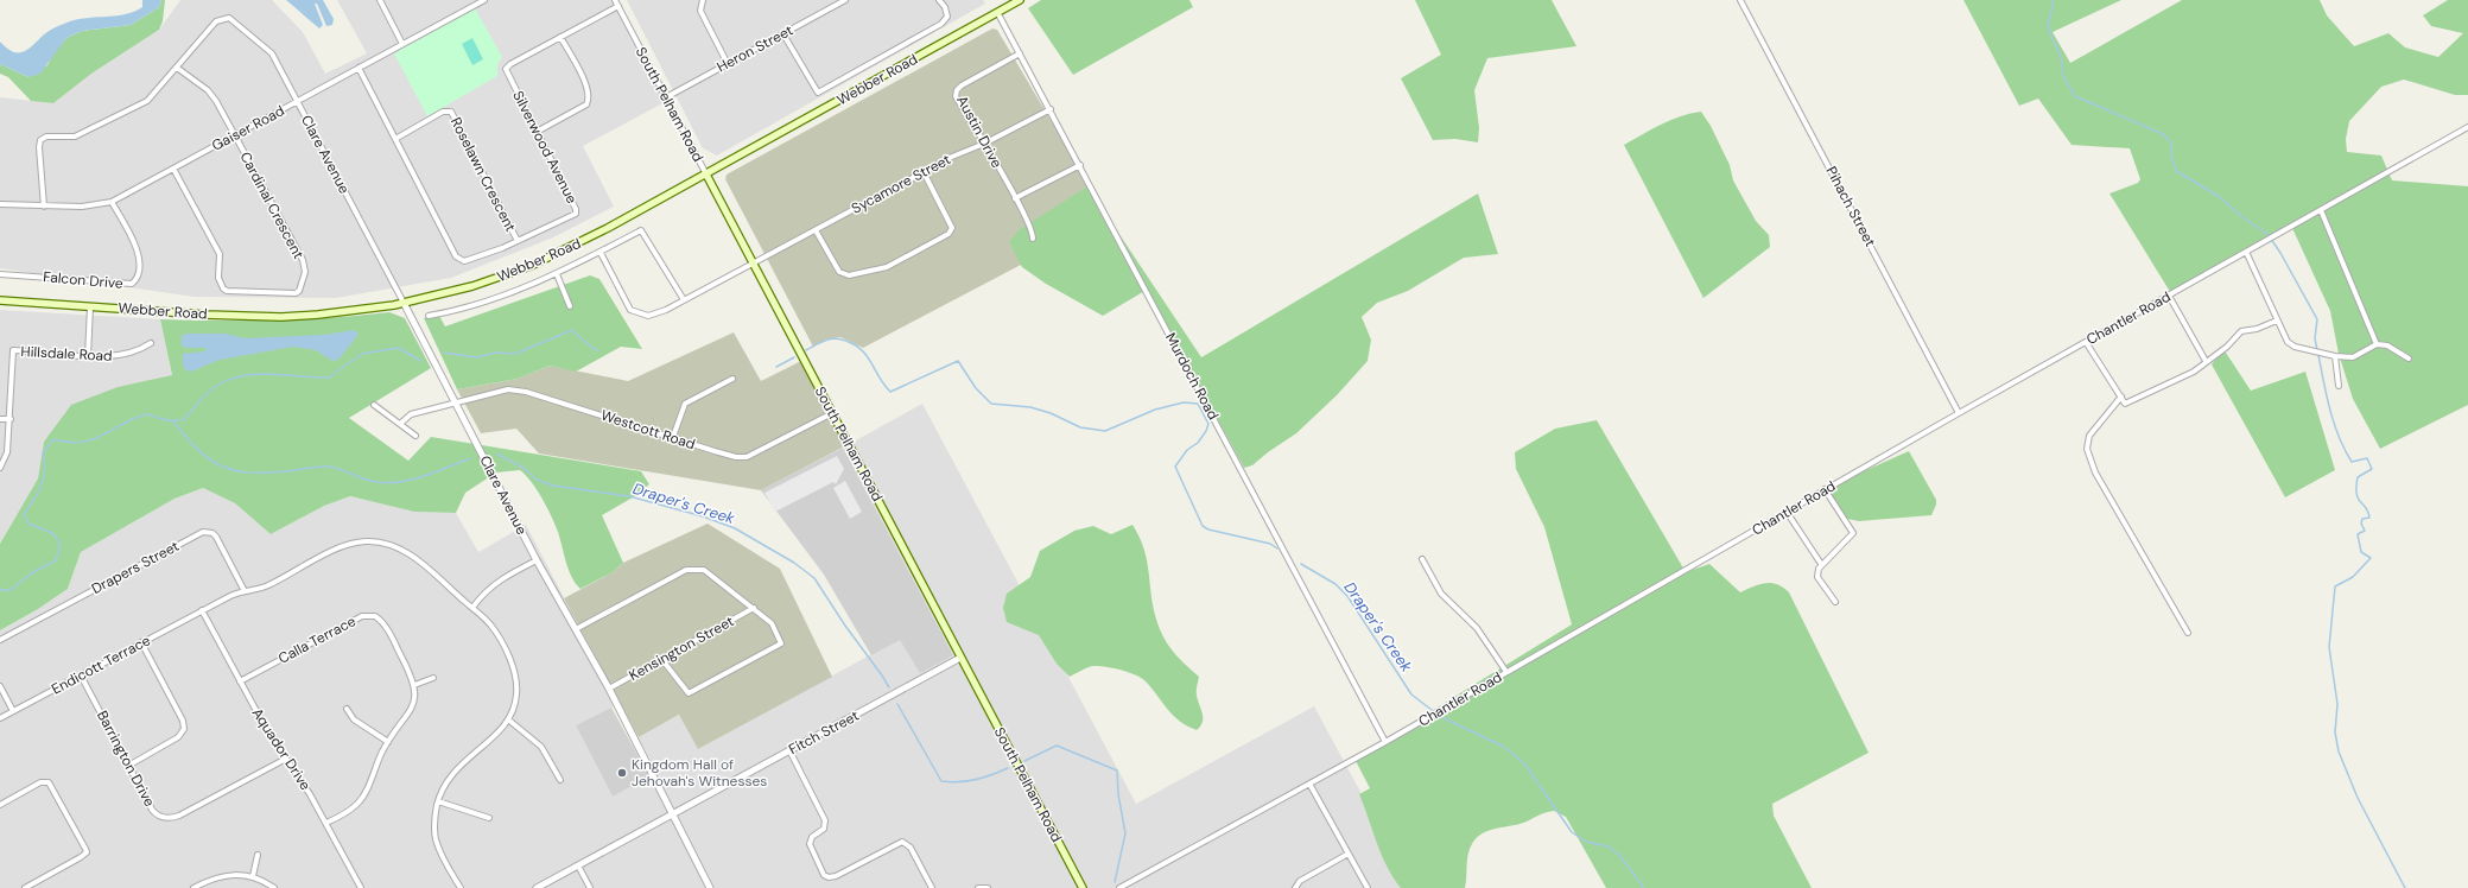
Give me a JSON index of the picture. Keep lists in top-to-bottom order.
{
  "streets": {
    "main road": ["Webber Road", "South Pelham Road"],
    "street": [
      "Heron Street",
      "Gaiser Road",
      "Austin Drive",
      "Silverwood Avenue",
      "Clare Avenue",
      "Roselawn Crescent",
      "Sycamore Street",
      "Cardinal Crescent",
      "Pihach Street",
      "Falcon Drive",
      "Chantler Road",
      "Hillsdale Road",
      "Murdoch Road",
      "Westcott Road",
      "Drapers Street",
      "Calla Terrace",
      "Kensington Street",
      "Endicott Terrace",
      "Fitch Street",
      "Aquador Drive",
      "Barrington Drive"
    ]
  },
  "crossings": [
    ["Heron Street", "South Pelham Road"],
    ["Webber Road", "South Pelham Road"],
    ["Webber Road", "Clare Avenue"],
    ["Webber Road", "Murdoch Road"],
    ["South Pelham Road", "Silverwood Avenue"],
    ["South Pelham Road", "Sycamore Street"],
    ["South Pelham Road", "Westcott Road"],
    ["South Pelham Road", "Fitch Street"],
    ["Gaiser Road", "Silverwood Avenue"],
    ["Gaiser Road", "Clare Avenue"],
    ["Gaiser Road", "Cardinal Crescent"],
    ["Gaiser Road", "Falcon Drive"],
    ["Austin Drive", "Sycamore Street"],
    ["Austin Drive", "Murdoch Road"],
    ["Silverwood Avenue", "Roselawn Crescent"],
    ["Clare Avenue", "Westcott Road"],
    ["Clare Avenue", "Kensington Street"],
    ["Clare Avenue", "Fitch Street"],
    ["Sycamore Street", "Murdoch Road"],
    ["Pihach Street", "Chantler Road"],
    ["Chantler Road", "Murdoch Road"],
    ["Drapers Street", "Endicott Terrace"],
    ["Calla Terrace", "Aquador Drive"],
    ["Endicott Terrace", "Aquador Drive"],
    ["Endicott Terrace", "Barrington Drive"],
    ["Aquador Drive", "Barrington Drive"]
  ],
  "water": ["Draper's Creek"],
  "places": ["Kingdom Hall of Jehovah's Witnesses"]
}
